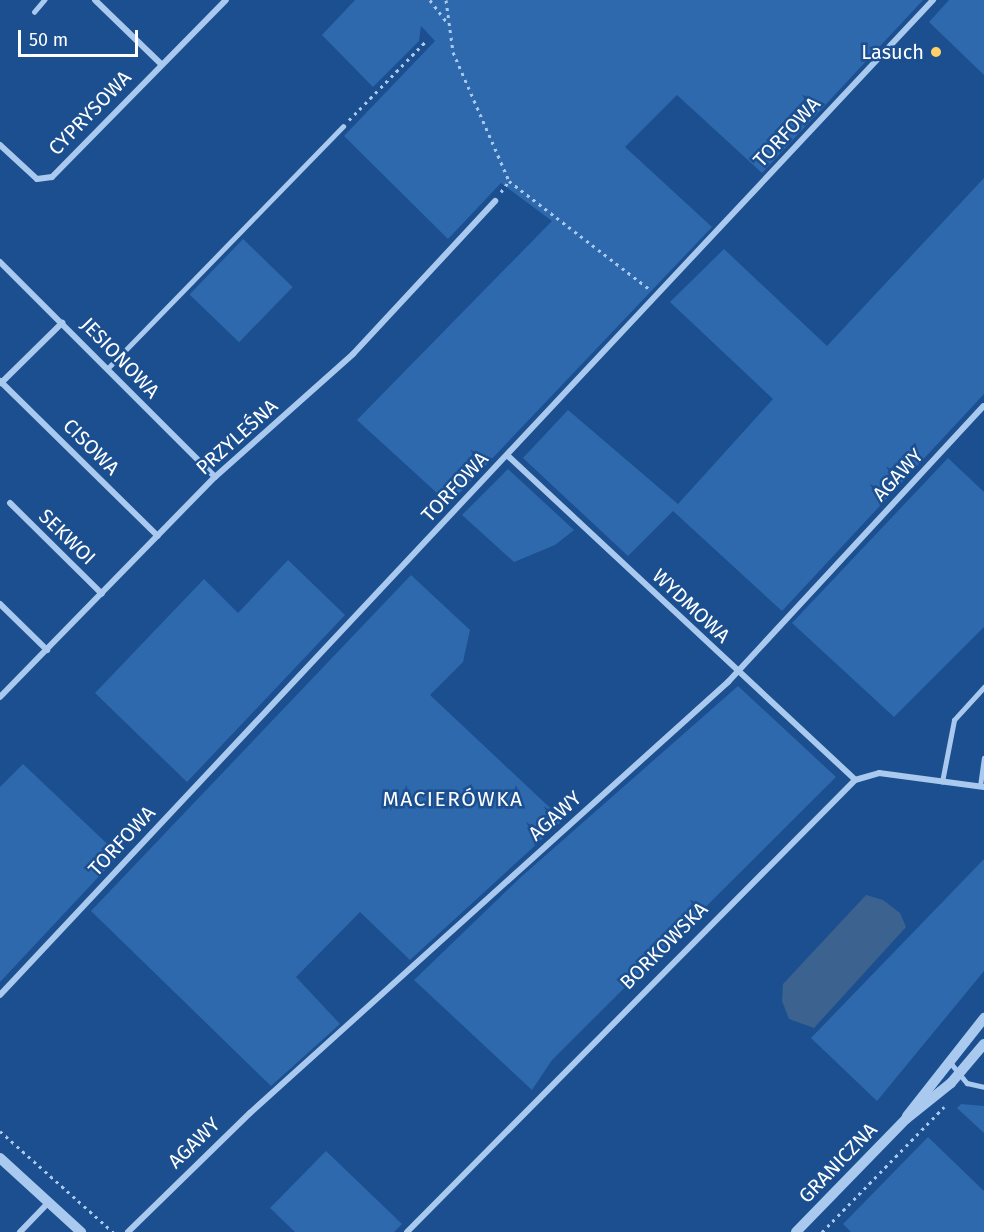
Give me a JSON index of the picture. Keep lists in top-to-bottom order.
{
  "streets": {
    "street": [
      "CYPRYSOWA",
      "TORFOWA",
      "JESIONOWA",
      "PRZYLEŚNA",
      "CISOWA",
      "AGAWY",
      "SEKWOI",
      "WYDMOWA",
      "BORKOWSKA",
      "GRANICZNA"
    ]
  },
  "crossings": [
    ["TORFOWA", "WYDMOWA"],
    ["JESIONOWA", "PRZYLEŚNA"],
    ["PRZYLEŚNA", "CISOWA"],
    ["PRZYLEŚNA", "SEKWOI"],
    ["AGAWY", "WYDMOWA"],
    ["WYDMOWA", "BORKOWSKA"]
  ],
  "districts": ["MACIERÓWKA"],
  "places": ["Lasuch"],
  "scale_bar": "50 m"
}
